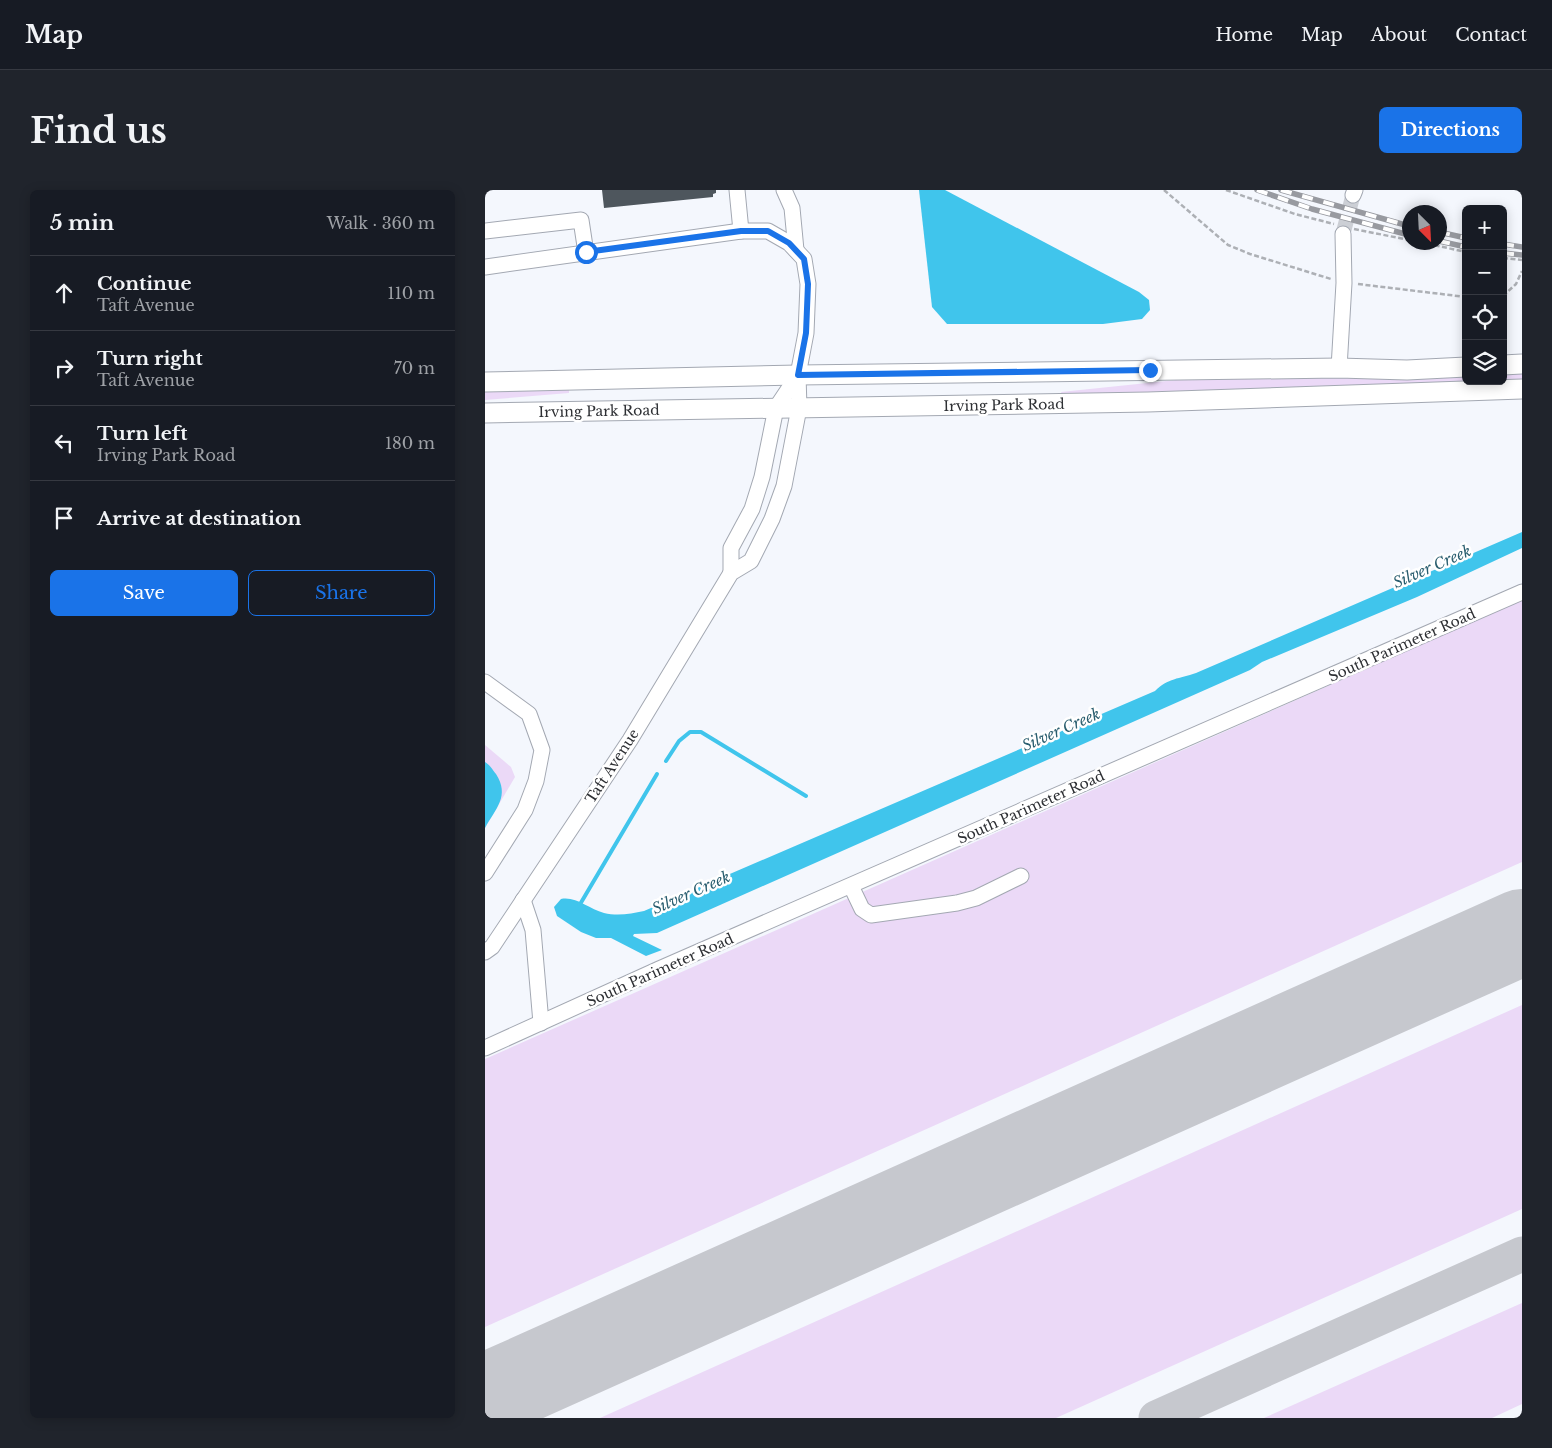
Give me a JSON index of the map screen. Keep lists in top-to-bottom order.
{
  "streets": {
    "main road": ["Irving Park Road"],
    "street": ["South Parimeter Road", "Taft Avenue"]
  },
  "crossings": [
    ["Irving Park Road", "Taft Avenue"]
  ],
  "water": ["Silver Creek"],
  "north": "bottom right",
  "page": {
    "header": "Map",
    "nav": [
      "Home",
      "Map",
      "About",
      "Contact"
    ],
    "buttons": [
      "Directions",
      ["Save", "Share"]
    ],
    "title": "Find us",
    "heading": ["5 min", "Walk · 360 m"],
    "map_buttons": ["+", "−"],
    "list": [
      ["Continue", "Taft Avenue", "110 m"],
      ["Turn right", "Taft Avenue", "70 m"],
      ["Turn left", "Irving Park Road", "180 m"],
      "Arrive at destination"
    ]
  }
}
